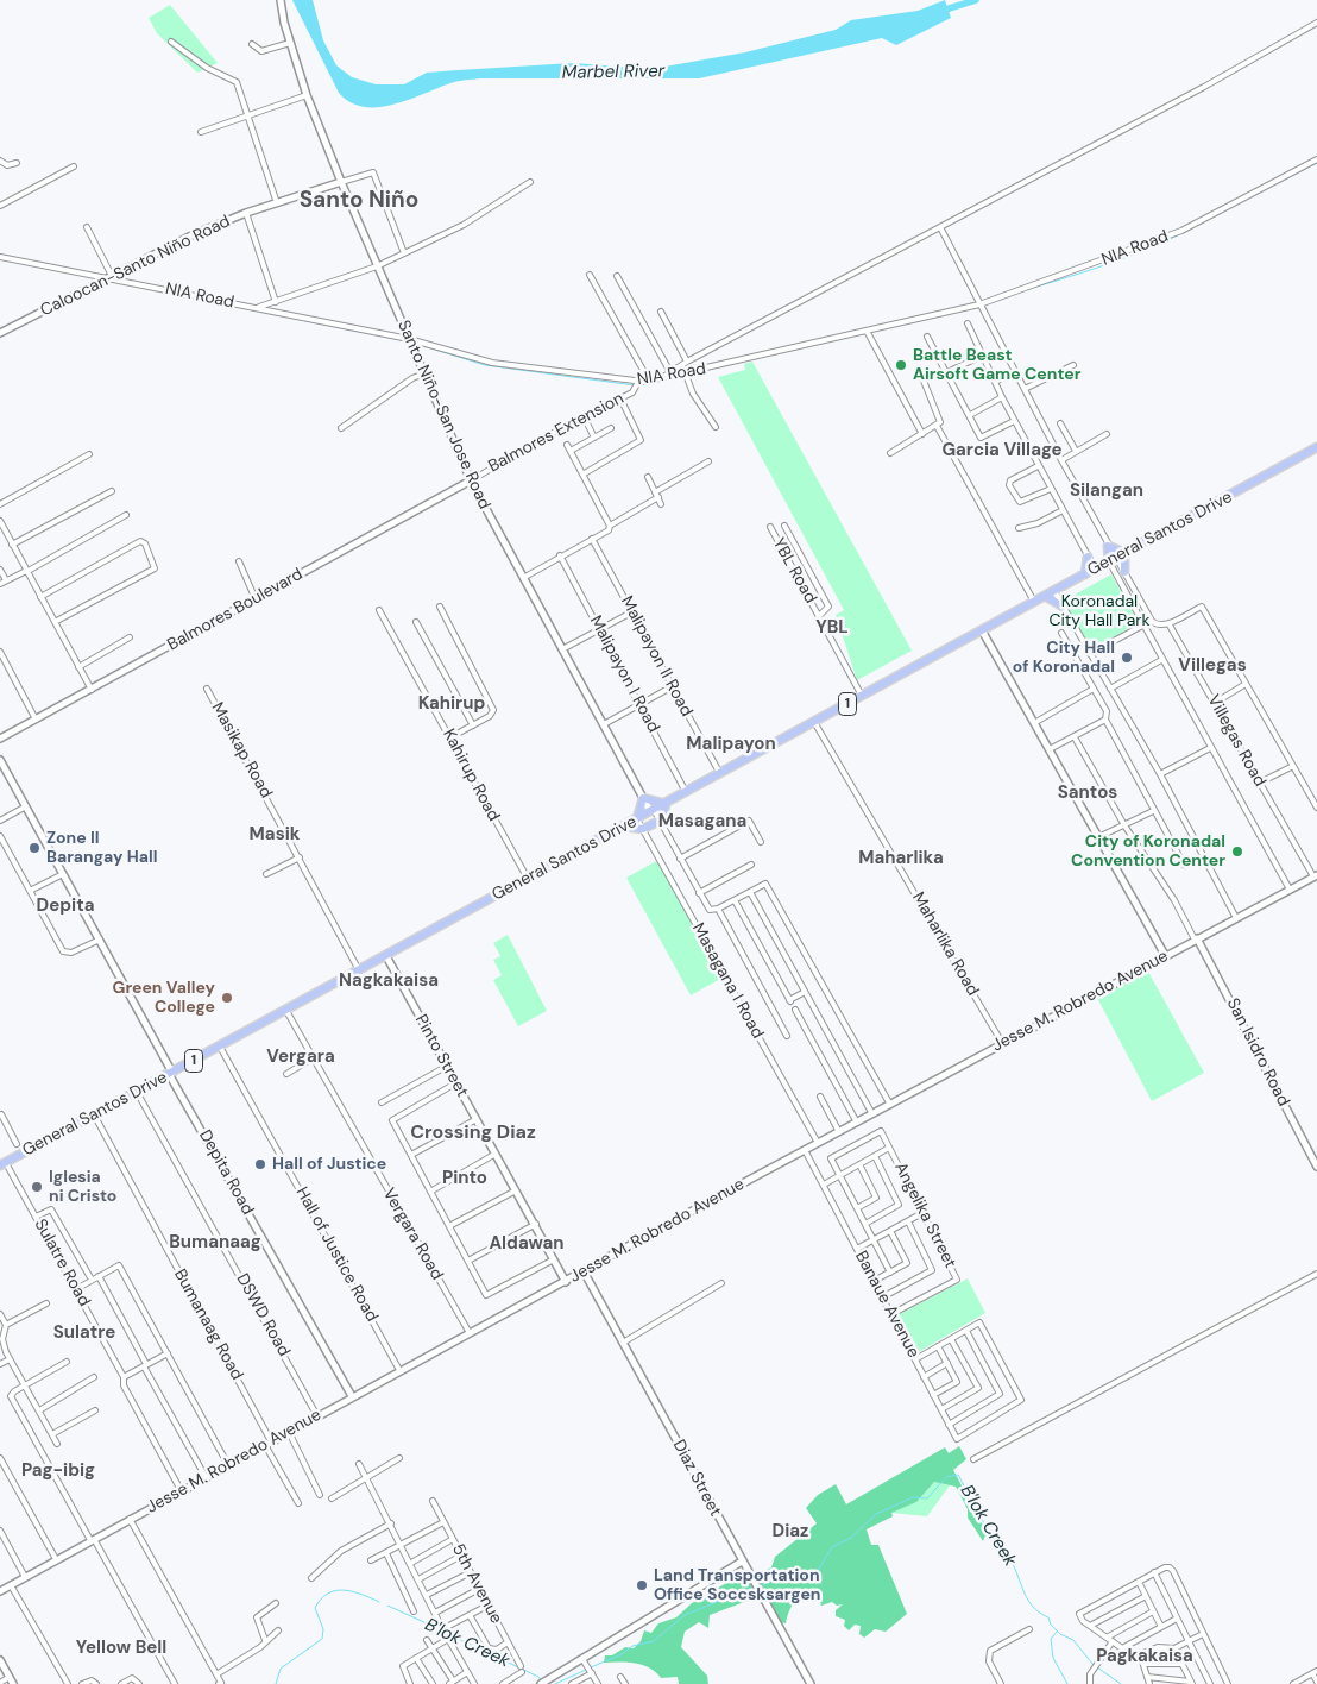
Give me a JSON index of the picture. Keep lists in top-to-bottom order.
{
  "streets": {
    "highway": ["General Santos Drive", "1"],
    "main road": [
      "Caloocan-Santo Niño Road",
      "Santo Niño-San Jose Road",
      "Balmores Boulevard",
      "Jesse M. Robredo Avenue",
      "San Isidro Road",
      "Pinto Street",
      "Depita Road",
      "Diaz Street"
    ],
    "street": [
      "NIA Road",
      "Balmores Extension",
      "YBL Road",
      "Malipayon II Road",
      "Malipayon I Road",
      "Villegas Road",
      "Masikap Road",
      "Kahirup Road",
      "Maharlika Road",
      "Masagana I Road",
      "Angelika Street",
      "Vergara Road",
      "Hall of Justice Road",
      "Sulatre Road",
      "Banaue Avenue",
      "DSWD Road",
      "Bumanaag Road",
      "5th Avenue"
    ]
  },
  "crossings": [
    ["NIA Road", "Caloocan-Santo Niño Road"],
    ["NIA Road", "Santo Niño-San Jose Road"],
    ["NIA Road", "Balmores Extension"],
    ["Caloocan-Santo Niño Road", "Santo Niño-San Jose Road"],
    ["Santo Niño-San Jose Road", "Balmores Extension"],
    ["Santo Niño-San Jose Road", "General Santos Drive"],
    ["Santo Niño-San Jose Road", "Balmores Boulevard"],
    ["Balmores Extension", "Balmores Boulevard"],
    ["General Santos Drive", "YBL Road"],
    ["General Santos Drive", "Malipayon II Road"],
    ["General Santos Drive", "Malipayon I Road"],
    ["General Santos Drive", "Masikap Road"],
    ["General Santos Drive", "Kahirup Road"],
    ["General Santos Drive", "Maharlika Road"],
    ["General Santos Drive", "Masagana I Road"],
    ["General Santos Drive", "Pinto Street"],
    ["General Santos Drive", "Depita Road"],
    ["General Santos Drive", "Vergara Road"],
    ["General Santos Drive", "Hall of Justice Road"],
    ["General Santos Drive", "Sulatre Road"],
    ["General Santos Drive", "DSWD Road"],
    ["General Santos Drive", "Bumanaag Road"],
    ["Villegas Road", "Jesse M. Robredo Avenue"],
    ["Maharlika Road", "Jesse M. Robredo Avenue"],
    ["Masagana I Road", "Jesse M. Robredo Avenue"],
    ["Jesse M. Robredo Avenue", "San Isidro Road"],
    ["Jesse M. Robredo Avenue", "Pinto Street"],
    ["Jesse M. Robredo Avenue", "Depita Road"],
    ["Jesse M. Robredo Avenue", "Vergara Road"],
    ["Jesse M. Robredo Avenue", "Hall of Justice Road"],
    ["Jesse M. Robredo Avenue", "Sulatre Road"],
    ["Jesse M. Robredo Avenue", "Banaue Avenue"],
    ["Jesse M. Robredo Avenue", "DSWD Road"],
    ["Jesse M. Robredo Avenue", "Bumanaag Road"],
    ["Jesse M. Robredo Avenue", "Diaz Street"],
    ["Angelika Street", "Banaue Avenue"]
  ],
  "districts": [
    "Santo Niño",
    "Garcia Village",
    "Silangan",
    "YBL",
    "Villegas",
    "Kahirup",
    "Malipayon",
    "Santos",
    "Masagana",
    "Masik",
    "Maharlika",
    "Depita",
    "Nagkakaisa",
    "Vergara",
    "Crossing Diaz",
    "Pinto",
    "Bumanaag",
    "Aldawan",
    "Sulatre",
    "Pag-ibig",
    "Diaz",
    "Yellow Bell",
    "Pagkakaisa"
  ],
  "water": ["Marbel River", "B'lok Creek"],
  "parks": ["Koronadal City Hall Park"],
  "places": [
    "Battle Beast Airsoft Game Center",
    "City Hall of Koronadal",
    "Zone II Barangay Hall",
    "City of Koronadal Convention Center",
    "Green Valley College",
    "Hall of Justice",
    "Iglesia ni Cristo",
    "Land Transportation Office Soccsksargen"
  ]
}
